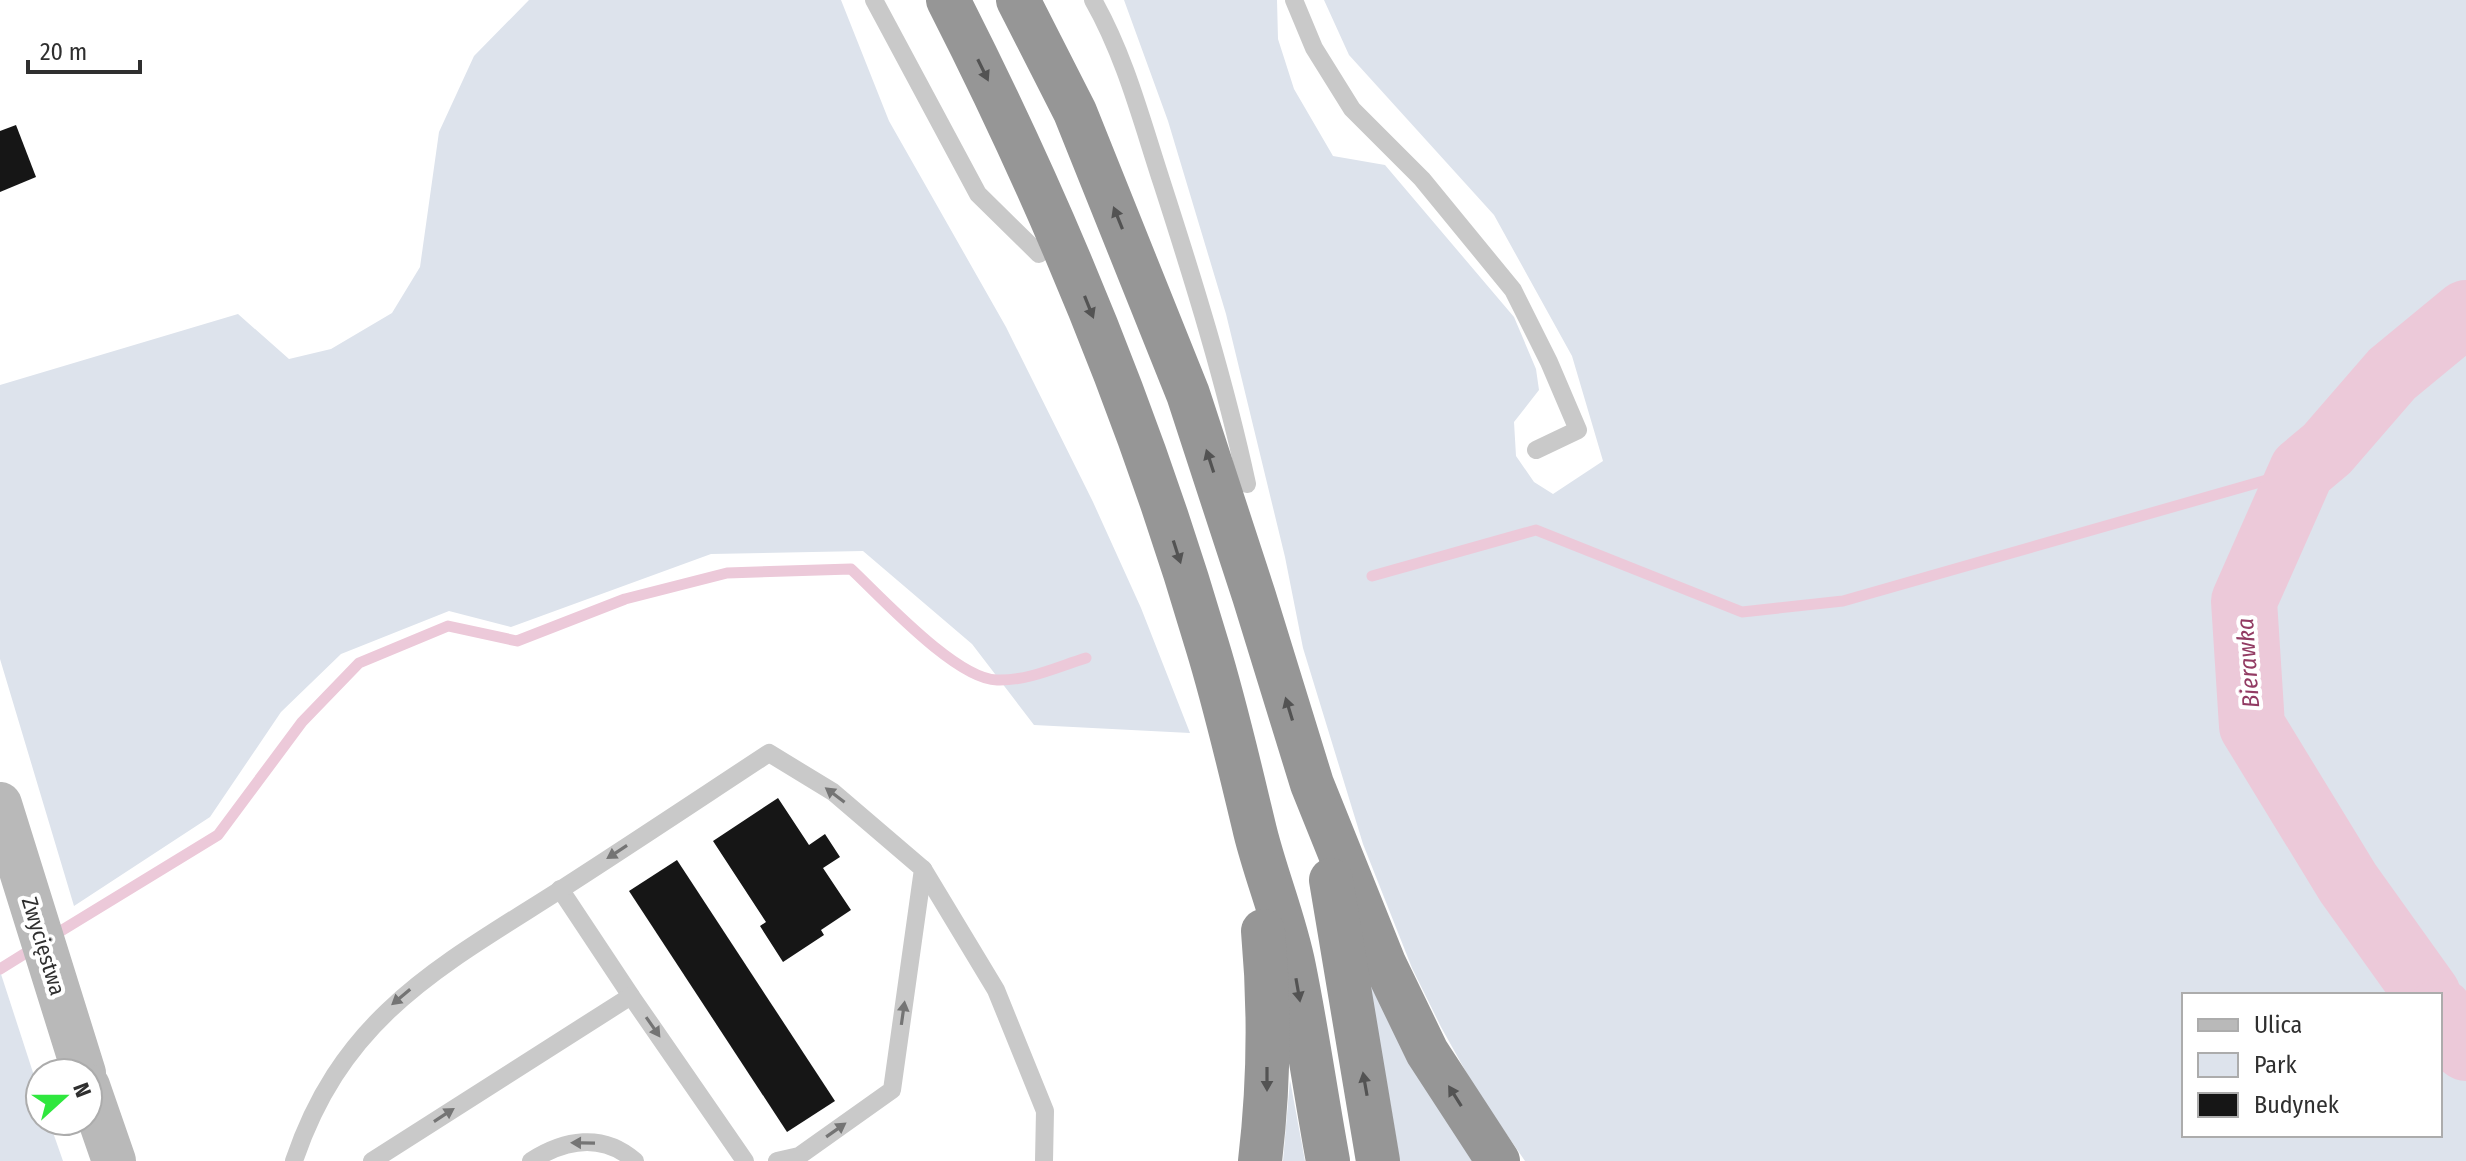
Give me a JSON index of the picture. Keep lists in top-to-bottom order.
{
  "streets": {
    "main road": ["Zwycięstwa"]
  },
  "water": ["Bierawka"],
  "legend": ["Ulica", "Park", "Budynek"],
  "scale_bar": "20 m",
  "north": "right"
}
